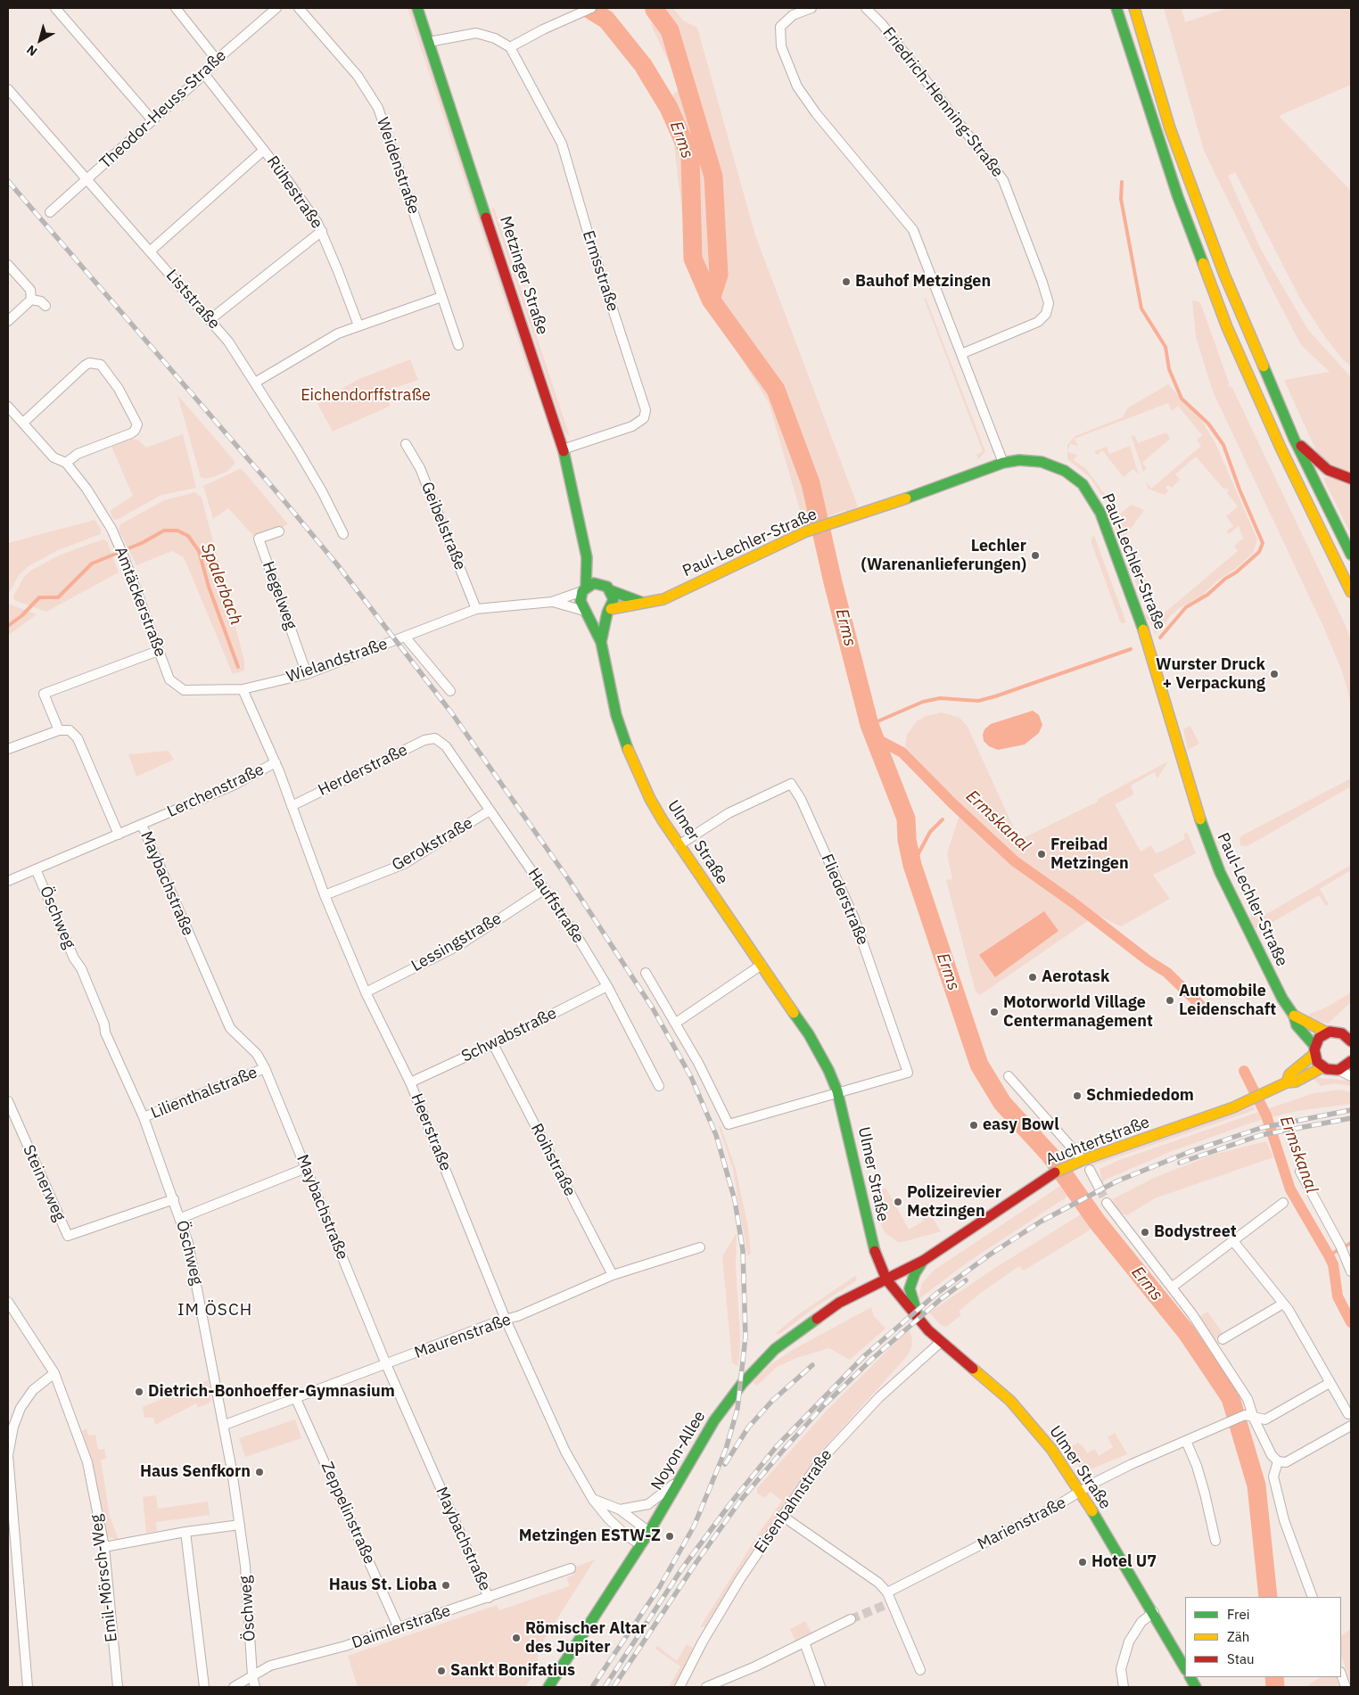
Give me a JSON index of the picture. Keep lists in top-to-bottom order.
{
  "streets": {
    "main road": [
      "Metzinger Straße",
      "Paul-Lechler-Straße",
      "Ulmer Straße",
      "Auchtertstraße",
      "Noyon-Allee"
    ],
    "street": [
      "Friedrich-Henning-Straße",
      "Theodor-Heuss-Straße",
      "Weidenstraße",
      "Rühestraße",
      "Ermsstraße",
      "Liststraße",
      "Geibelstraße",
      "Hegelweg",
      "Amtäckerstraße",
      "Wielandstraße",
      "Herderstraße",
      "Lerchenstraße",
      "Gerokstraße",
      "Maybachstraße",
      "Fliederstraße",
      "Hauffstraße",
      "Öschweg",
      "Lessingstraße",
      "Schwabstraße",
      "Lilienthalstraße",
      "Heerstraße",
      "Roihstraße",
      "Steinerweg",
      "Maurenstraße",
      "Eisenbahnstraße",
      "Zeppelinstraße",
      "Marienstraße",
      "Emil-Mörsch-Weg",
      "Daimlerstraße"
    ]
  },
  "crossings": [
    ["Theodor-Heuss-Straße", "Rühestraße"],
    ["Theodor-Heuss-Straße", "Liststraße"],
    ["Ermsstraße", "Metzinger Straße"],
    ["Metzinger Straße", "Paul-Lechler-Straße"],
    ["Metzinger Straße", "Wielandstraße"],
    ["Metzinger Straße", "Ulmer Straße"],
    ["Geibelstraße", "Wielandstraße"],
    ["Paul-Lechler-Straße", "Wielandstraße"],
    ["Paul-Lechler-Straße", "Ulmer Straße"],
    ["Paul-Lechler-Straße", "Auchtertstraße"],
    ["Hegelweg", "Wielandstraße"],
    ["Amtäckerstraße", "Wielandstraße"],
    ["Wielandstraße", "Ulmer Straße"],
    ["Herderstraße", "Hauffstraße"],
    ["Herderstraße", "Heerstraße"],
    ["Lerchenstraße", "Maybachstraße"],
    ["Lerchenstraße", "Öschweg"],
    ["Lerchenstraße", "Heerstraße"],
    ["Ulmer Straße", "Fliederstraße"],
    ["Ulmer Straße", "Auchtertstraße"],
    ["Ulmer Straße", "Noyon-Allee"],
    ["Ulmer Straße", "Eisenbahnstraße"],
    ["Ulmer Straße", "Marienstraße"],
    ["Gerokstraße", "Hauffstraße"],
    ["Gerokstraße", "Heerstraße"],
    ["Maybachstraße", "Lilienthalstraße"],
    ["Maybachstraße", "Maurenstraße"],
    ["Maybachstraße", "Daimlerstraße"],
    ["Hauffstraße", "Lessingstraße"],
    ["Hauffstraße", "Schwabstraße"],
    ["Öschweg", "Lilienthalstraße"],
    ["Öschweg", "Steinerweg"],
    ["Öschweg", "Maurenstraße"],
    ["Öschweg", "Daimlerstraße"],
    ["Lessingstraße", "Heerstraße"],
    ["Schwabstraße", "Heerstraße"],
    ["Schwabstraße", "Roihstraße"],
    ["Heerstraße", "Maurenstraße"],
    ["Heerstraße", "Noyon-Allee"],
    ["Auchtertstraße", "Noyon-Allee"],
    ["Roihstraße", "Maurenstraße"],
    ["Maurenstraße", "Zeppelinstraße"],
    ["Zeppelinstraße", "Daimlerstraße"]
  ],
  "districts": ["IM ÖSCH"],
  "water": ["Erms", "Spalerbach", "Ermskanal"],
  "parks": ["Eichendorffstraße"],
  "places": [
    "Bauhof Metzingen",
    "Lechler (Warenanlieferungen)",
    "Wurster Druck + Verpackung",
    "Freibad Metzingen",
    "Aerotask",
    "Automobile Leidenschaft",
    "Motorworld Village Centermanagement",
    "Schmiededom",
    "easy Bowl",
    "Polizeirevier Metzingen",
    "Bodystreet",
    "Dietrich-Bonhoeffer-Gymnasium",
    "Haus Senfkorn",
    "Metzingen ESTW-Z",
    "Hotel U7",
    "Haus St. Lioba",
    "Römischer Altar des Jupiter",
    "Sankt Bonifatius"
  ],
  "legend": ["Frei", "Zäh", "Stau"],
  "north": "bottom left"
}
